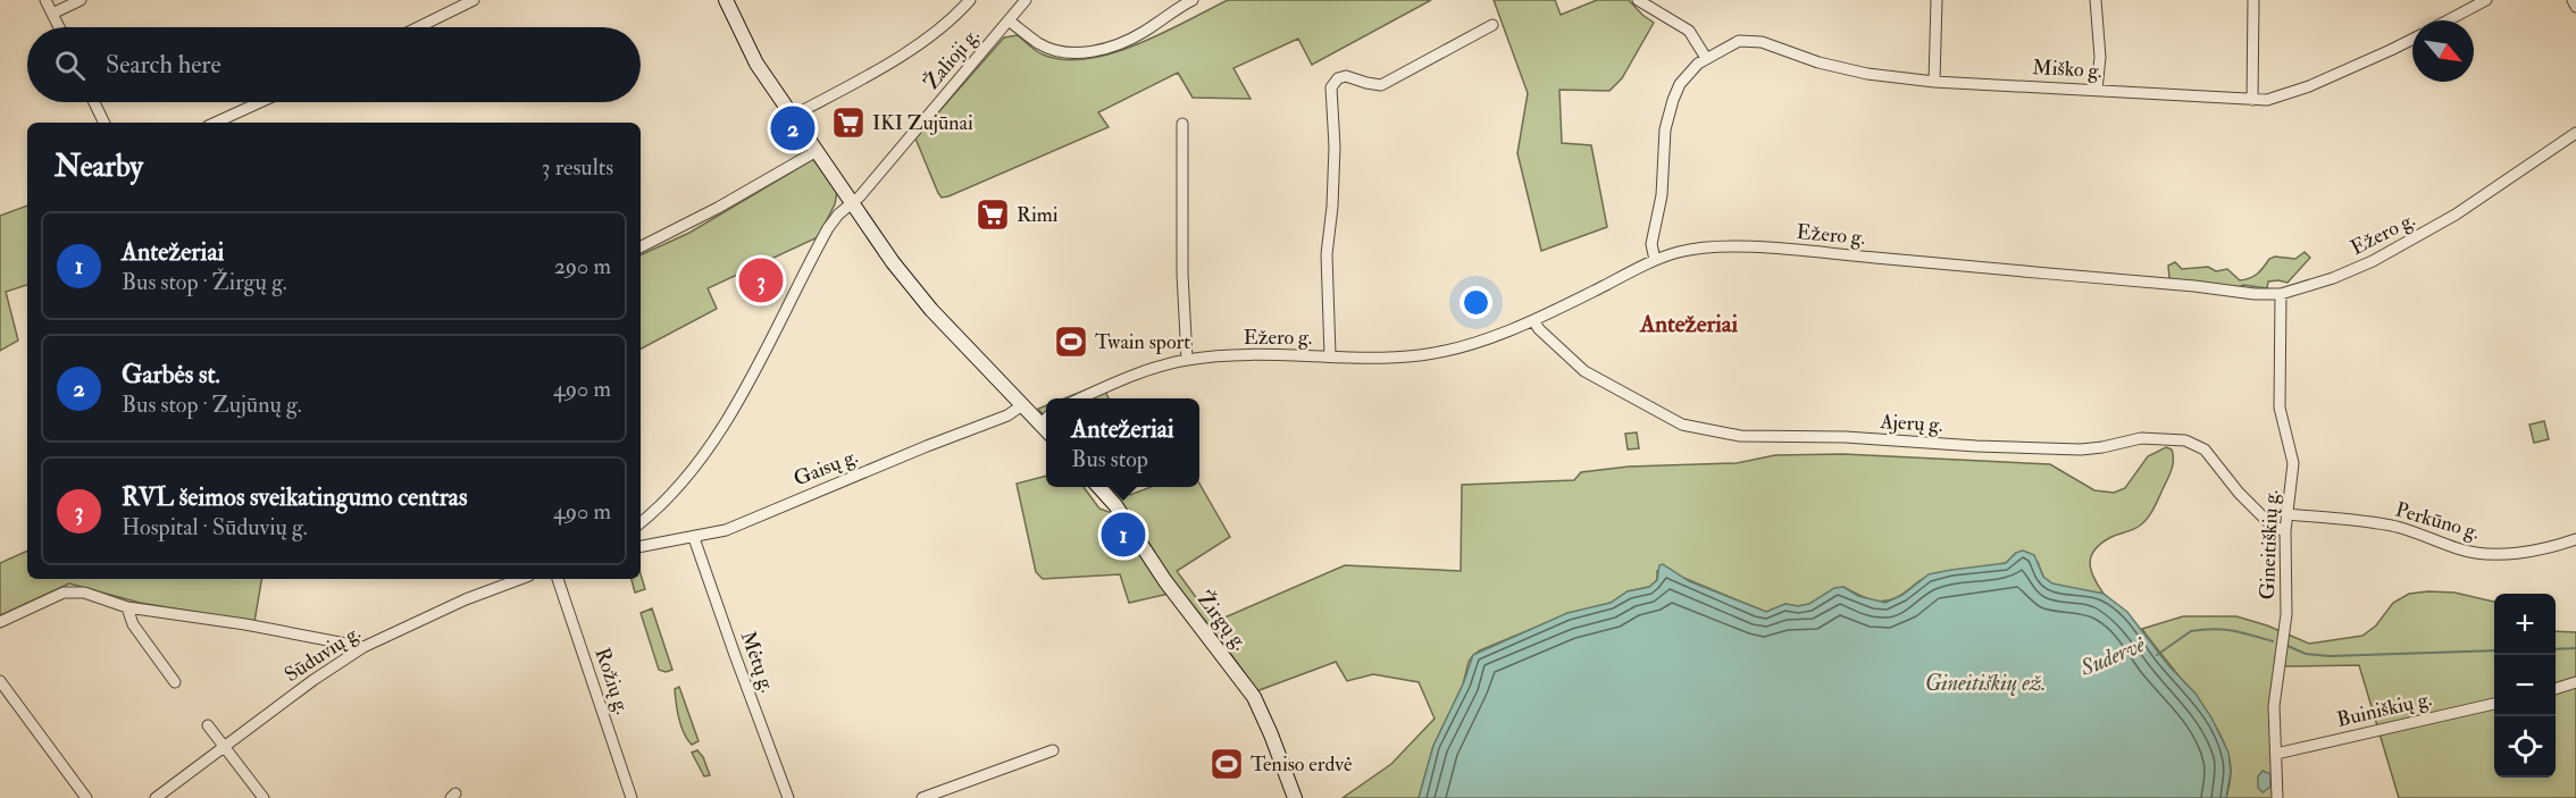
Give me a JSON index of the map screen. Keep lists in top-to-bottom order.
{
  "streets": {
    "street": [
      "Žalioji g.",
      "Miško g.",
      "Ežero g.",
      "Ajerų g.",
      "Gaisų g.",
      "Perkūno g.",
      "Gineitiškių g.",
      "Žirgų g.",
      "Sūduvių g.",
      "Mėtų g.",
      "Rožių g.",
      "Buiniškių g."
    ]
  },
  "crossings": [
    ["Miško g.", "Ežero g."],
    ["Ežero g.", "Ajerų g."],
    ["Ežero g.", "Gineitiškių g."],
    ["Ajerų g.", "Gineitiškių g."],
    ["Gaisų g.", "Mėtų g."],
    ["Perkūno g.", "Gineitiškių g."],
    ["Gineitiškių g.", "Buiniškių g."]
  ],
  "districts": ["Antežeriai"],
  "water": ["Sudervė", "Gineitiškių ež."],
  "places": {
    "supermarket": ["IKI Zujūnai", "Rimi"],
    "sports": ["Twain sport", "Teniso erdvė"]
  },
  "north": "bottom right",
  "page": {
    "search": "Search here",
    "pins": ["2", "3", "1"],
    "heading": ["Nearby", "3 results"],
    "list": [
      {
        "mark": "1",
        "name": "Antežeriai",
        "note": "Bus stop · Žirgų g.",
        "value": "290 m"
      },
      {
        "mark": "2",
        "name": "Garbės st.",
        "note": "Bus stop · Zujūnų g.",
        "value": "490 m"
      },
      {
        "mark": "3",
        "name": "RVL šeimos sveikatingumo centras",
        "note": "Hospital · Sūduvių g.",
        "value": "490 m"
      }
    ],
    "popup": ["Antežeriai", "Bus stop"],
    "map_buttons": ["+", "−"]
  }
}
